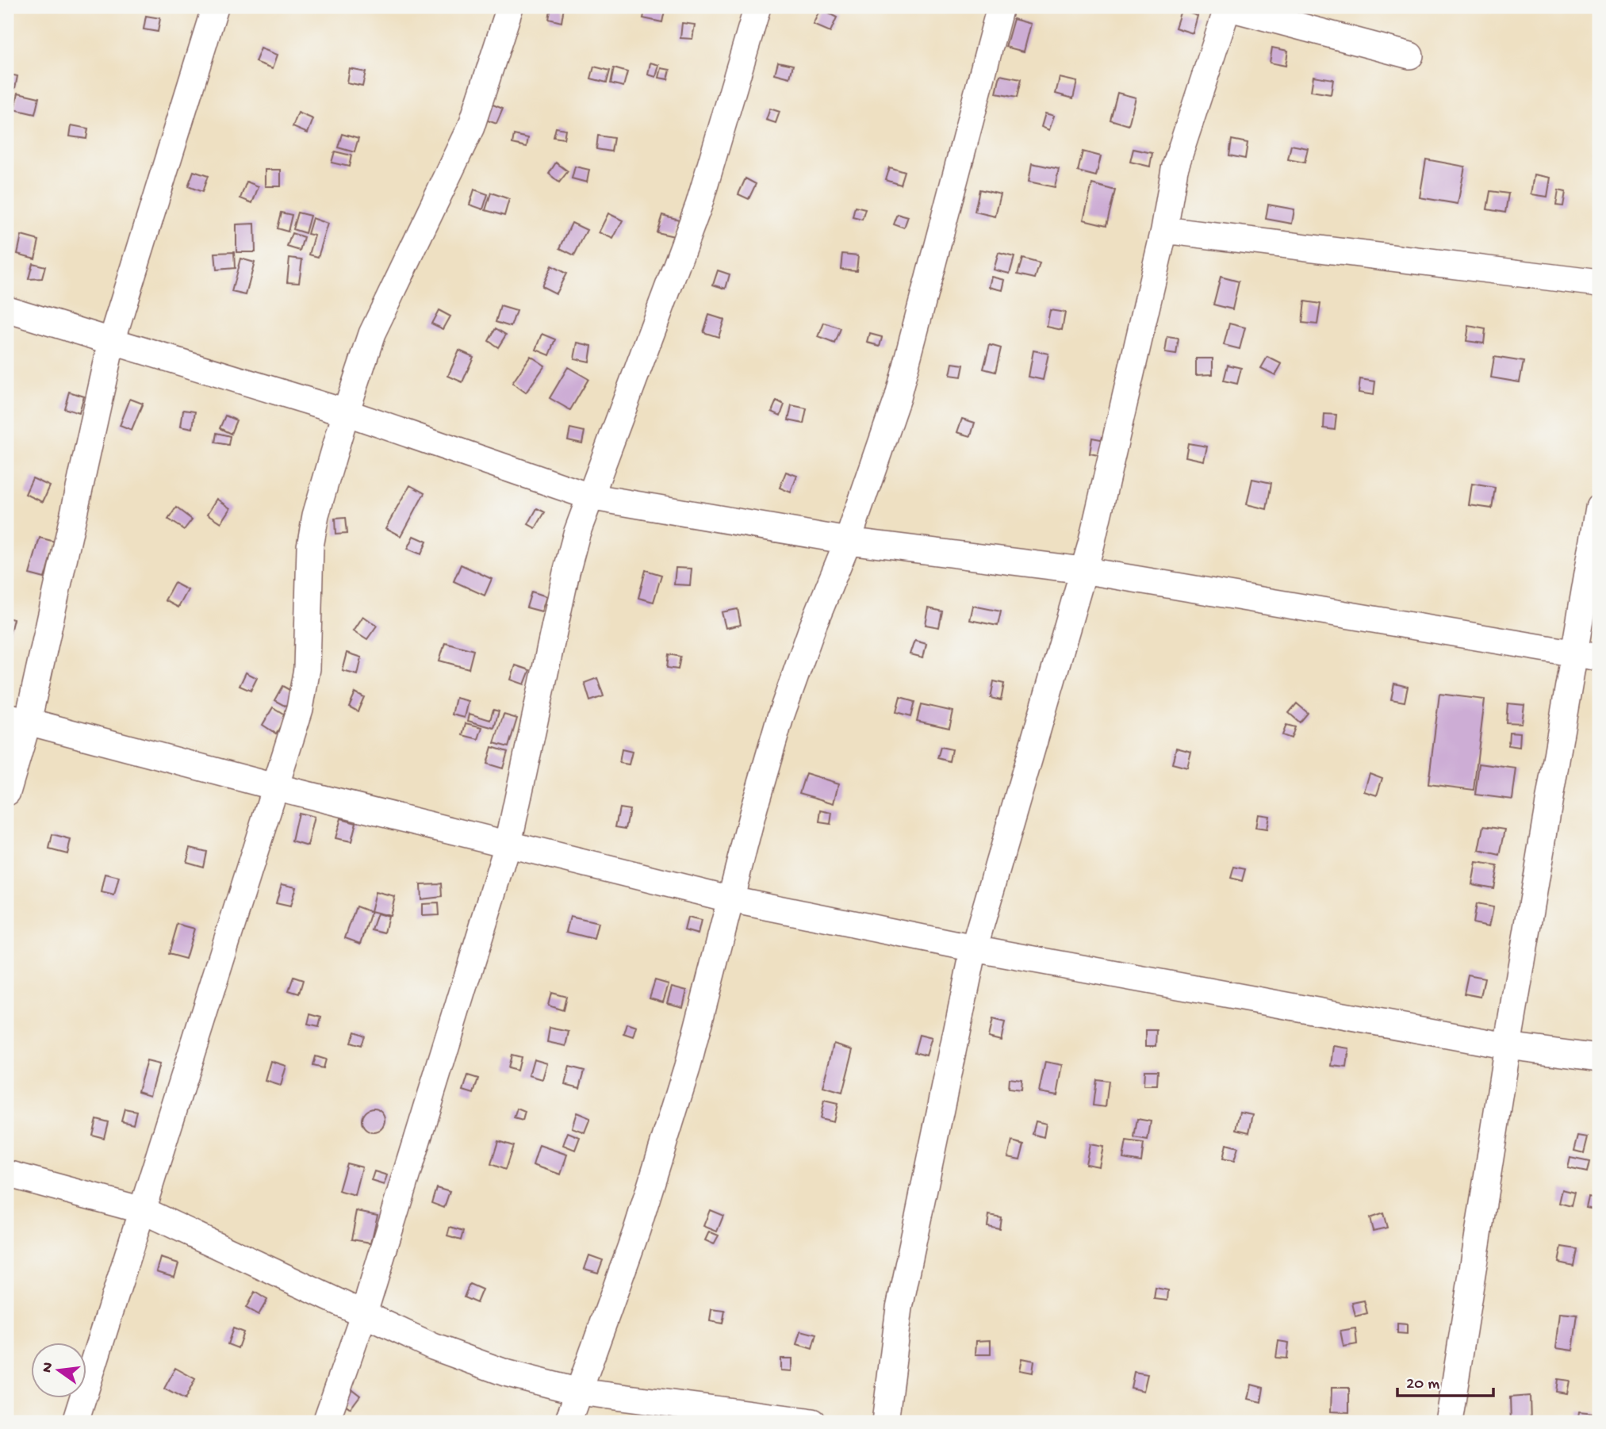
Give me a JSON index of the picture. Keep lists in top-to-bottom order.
{
  "scale_bar": "20 m",
  "north": "left"
}
